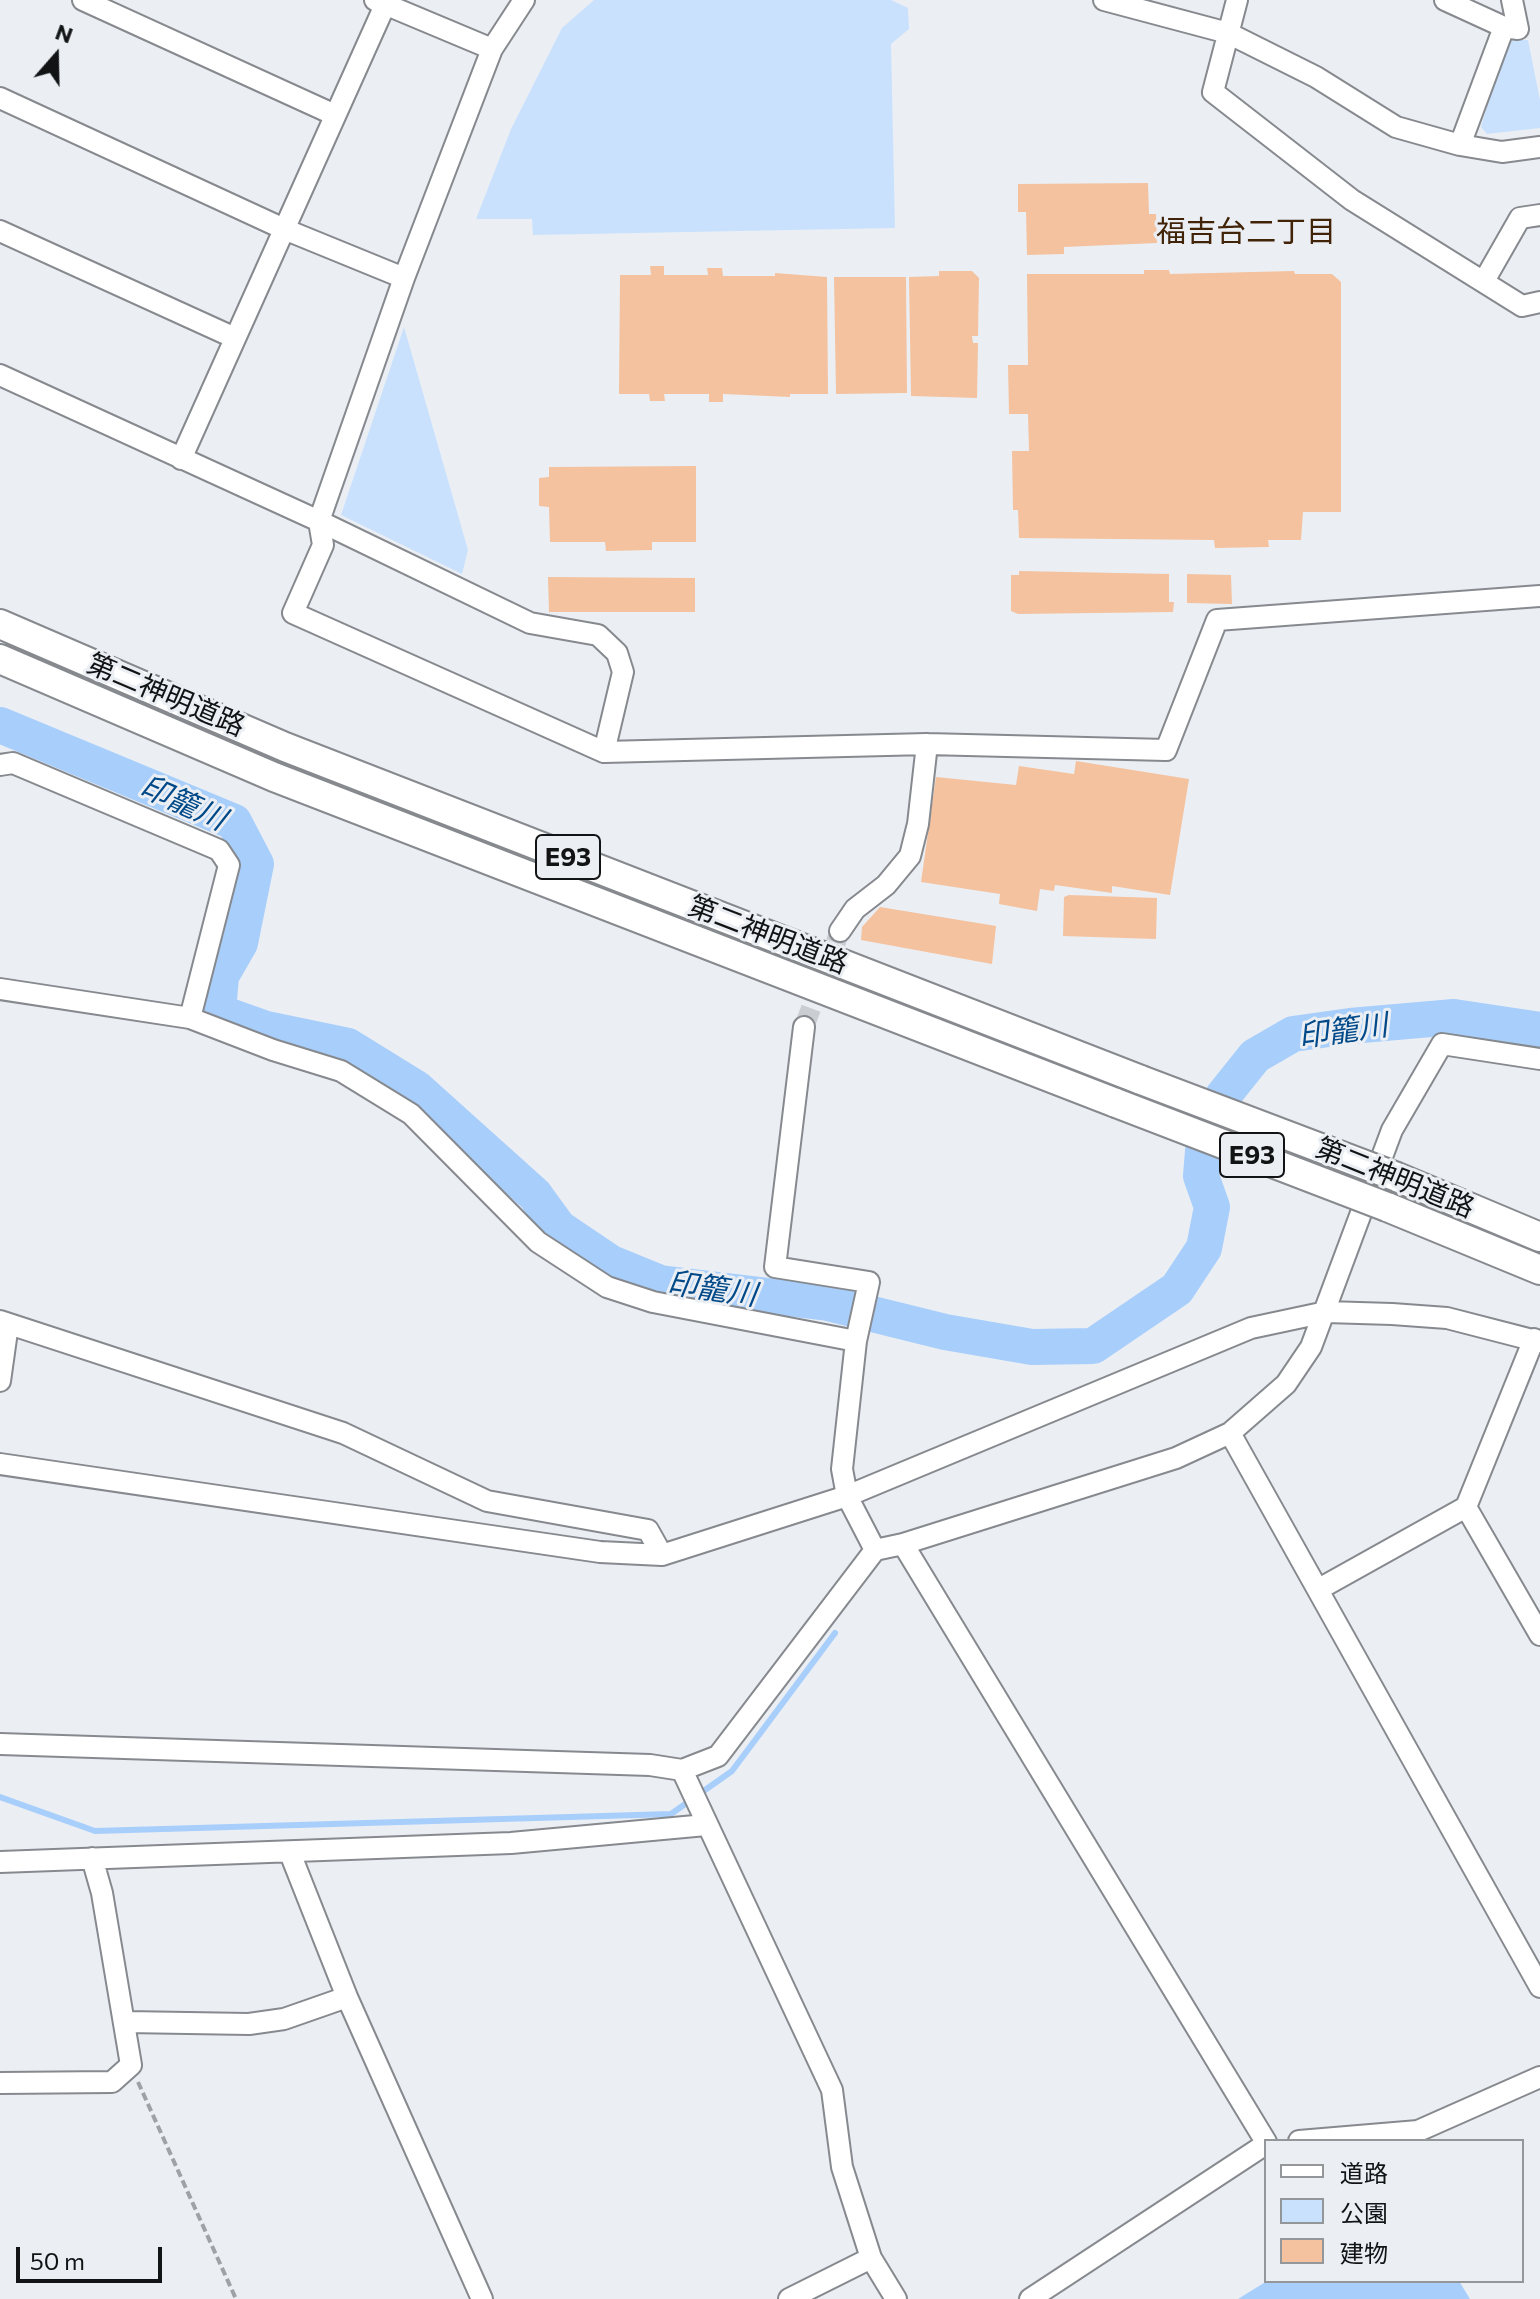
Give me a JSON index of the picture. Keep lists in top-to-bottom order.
{
  "streets": {
    "highway": ["第二神明道路", "E93"]
  },
  "districts": ["福吉台二丁目"],
  "water": ["印籠川"],
  "legend": ["道路", "公園", "建物"],
  "scale_bar": "50 m",
  "north": "top"
}
